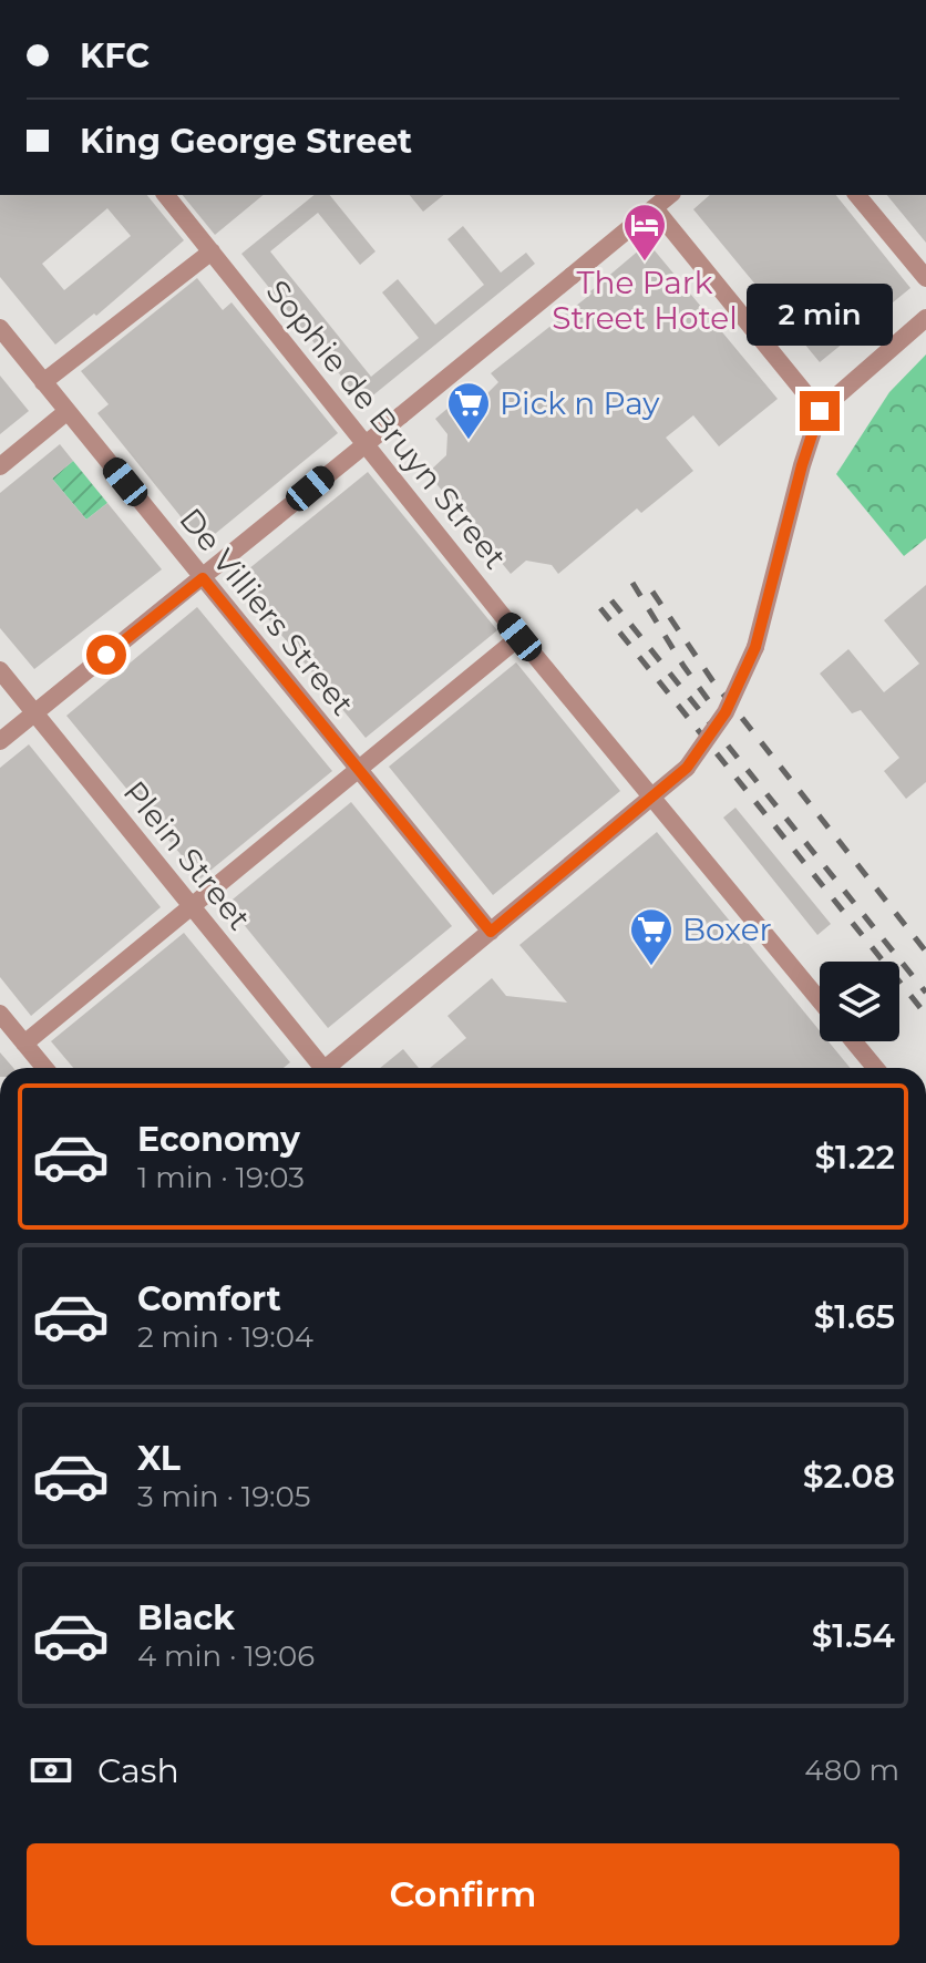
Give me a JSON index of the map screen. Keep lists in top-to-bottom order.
{
  "streets": {
    "street": ["Sophie de Bruyn Street", "De Villiers Street", "Plein Street"]
  },
  "places": {
    "hotel": ["The Park Street Hotel"],
    "supermarket": ["Pick n Pay", "Boxer"]
  },
  "page": {
    "banner": ["KFC", "King George Street"],
    "bubble": "2 min",
    "list": [
      {
        "name": "Economy",
        "note": "1 min · 19:03",
        "value": "$1.22"
      },
      {
        "name": "Comfort",
        "note": "2 min · 19:04",
        "value": "$1.65"
      },
      {
        "name": "XL",
        "note": "3 min · 19:05",
        "value": "$2.08"
      },
      {
        "name": "Black",
        "note": "4 min · 19:06",
        "value": "$1.54"
      }
    ],
    "pay": ["Cash", "480 m"],
    "buttons": "Confirm"
  }
}
